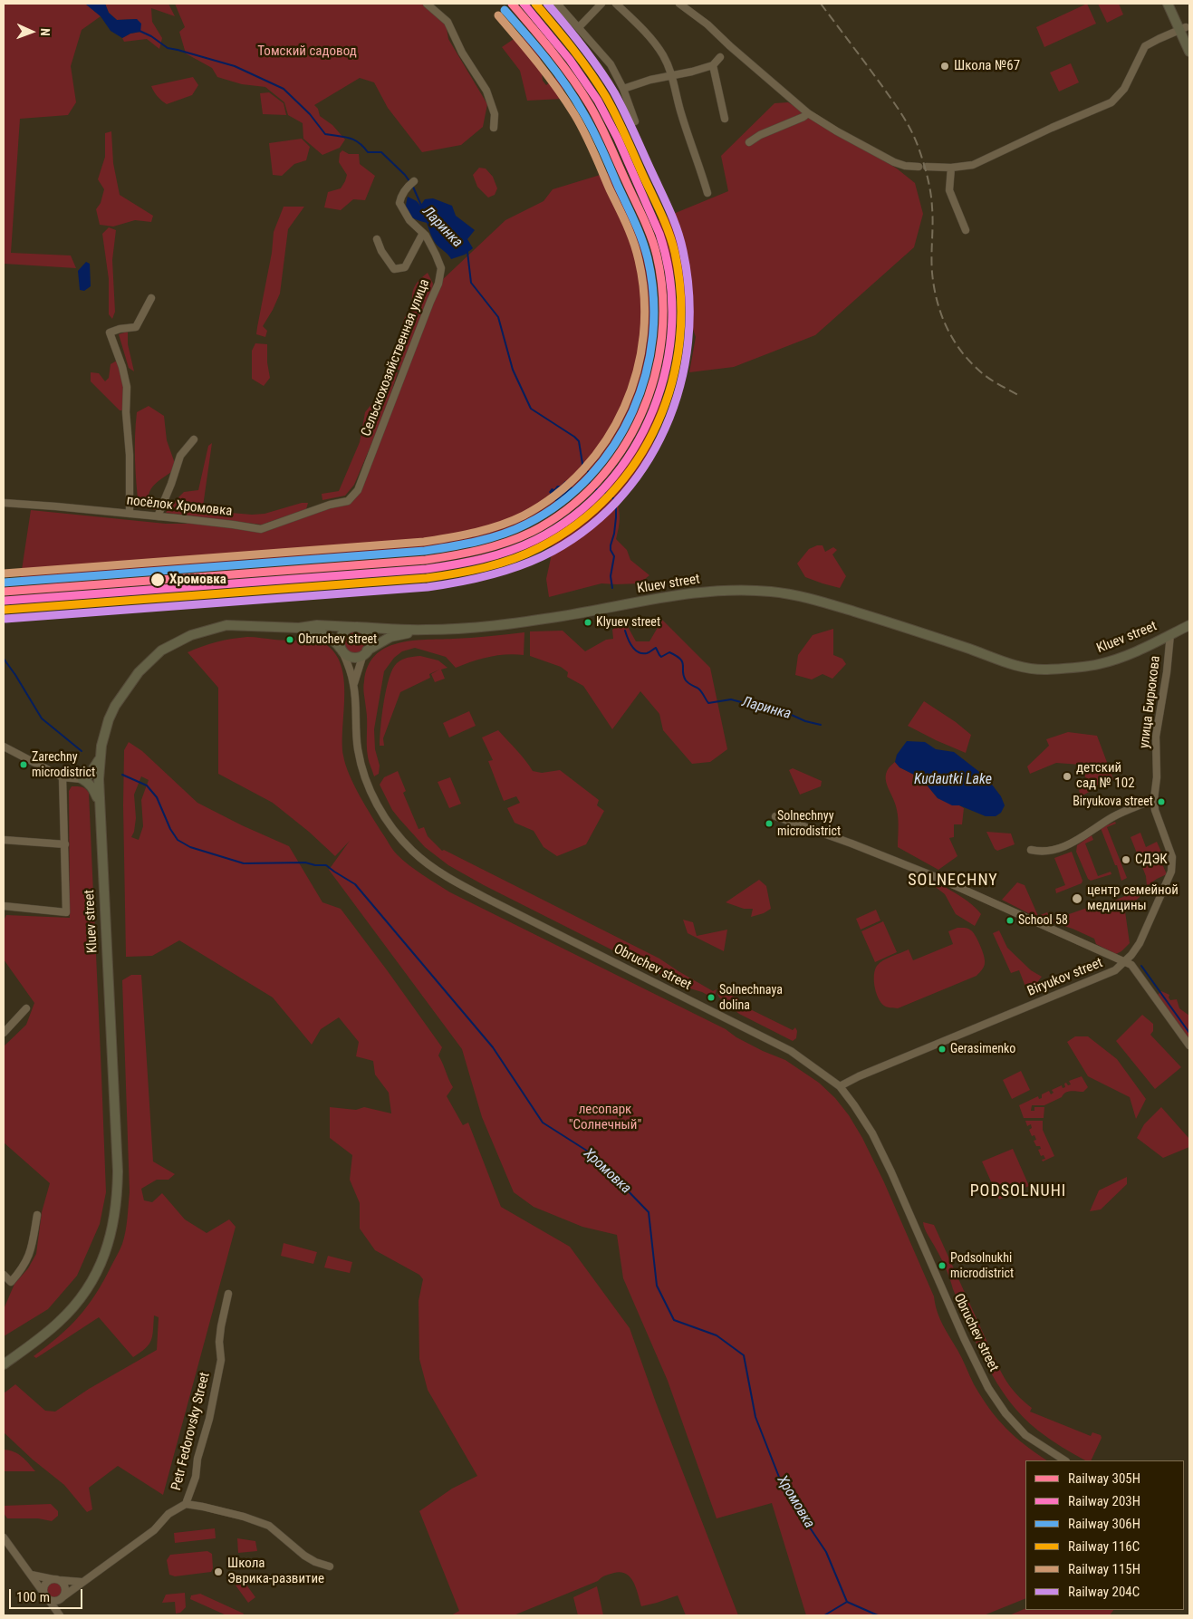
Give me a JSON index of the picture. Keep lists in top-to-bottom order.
{
  "streets": {
    "main road": ["Kluev street"],
    "street": [
      "Сельскохозяйственная улица",
      "посёлок Хромовка",
      "улица Бирюкова",
      "Obruchev street",
      "Biryukov street",
      "Petr Fedorovsky Street"
    ]
  },
  "crossings": [
    ["Сельскохозяйственная улица", "посёлок Хромовка"],
    ["Kluev street", "улица Бирюкова"],
    ["Kluev street", "Obruchev street"],
    ["улица Бирюкова", "Biryukov street"],
    ["Obruchev street", "Biryukov street"]
  ],
  "districts": ["SOLNECHNY", "PODSOLNUHI"],
  "water": ["Ларинка", "Kudautki Lake", "Хромовка"],
  "parks": ["Томский садовод", "лесопарк \"Солнечный\""],
  "places": [
    "Школа №67",
    "Хромовка",
    "Klyuev street",
    "Obruchev street",
    "Zarechny microdistrict",
    "детский сад № 102",
    "Biryukova street",
    "Solnechnyy microdistrict",
    "СДЭК",
    "центр семейной медицины",
    "School 58",
    "Solnechnaya dolina",
    "Gerasimenko",
    "Podsolnukhi microdistrict",
    "Школа Эврика-развитие"
  ],
  "lines": [
    "rail line 305Н",
    "rail line 203Н",
    "rail line 116С",
    "rail line 204С",
    "rail line 306Н",
    "rail line 115Н"
  ],
  "legend": [
    "Railway 305Н",
    "Railway 203Н",
    "Railway 306Н",
    "Railway 116С",
    "Railway 115Н",
    "Railway 204С"
  ],
  "scale_bar": "100 m",
  "north": "right"
}
